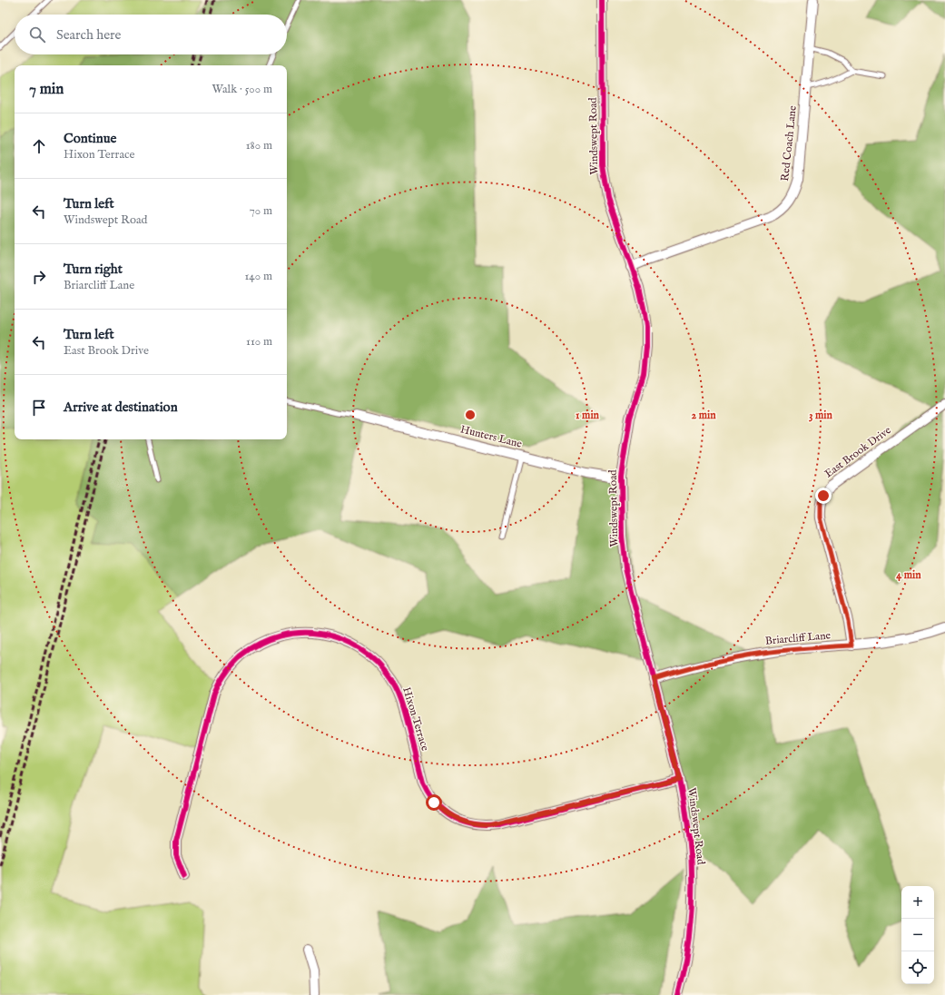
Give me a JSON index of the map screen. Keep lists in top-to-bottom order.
{
  "streets": {
    "street": [
      "Windswept Road",
      "Red Coach Lane",
      "Hunters Lane",
      "East Brook Drive",
      "Briarcliff Lane",
      "Hixon Terrace"
    ]
  },
  "crossings": [
    ["Windswept Road", "Red Coach Lane"],
    ["Windswept Road", "Hunters Lane"],
    ["Windswept Road", "Briarcliff Lane"],
    ["Windswept Road", "Hixon Terrace"],
    ["East Brook Drive", "Briarcliff Lane"]
  ],
  "page": {
    "search": "Search here",
    "heading": ["7 min", "Walk · 500 m"],
    "list": [
      ["Continue", "Hixon Terrace", "180 m"],
      ["Turn left", "Windswept Road", "70 m"],
      ["Turn right", "Briarcliff Lane", "140 m"],
      ["Turn left", "East Brook Drive", "110 m"],
      "Arrive at destination"
    ],
    "map_buttons": ["+", "−"]
  },
  "rings": [
    "1 min",
    "2 min",
    "3 min",
    "4 min"
  ]
}
